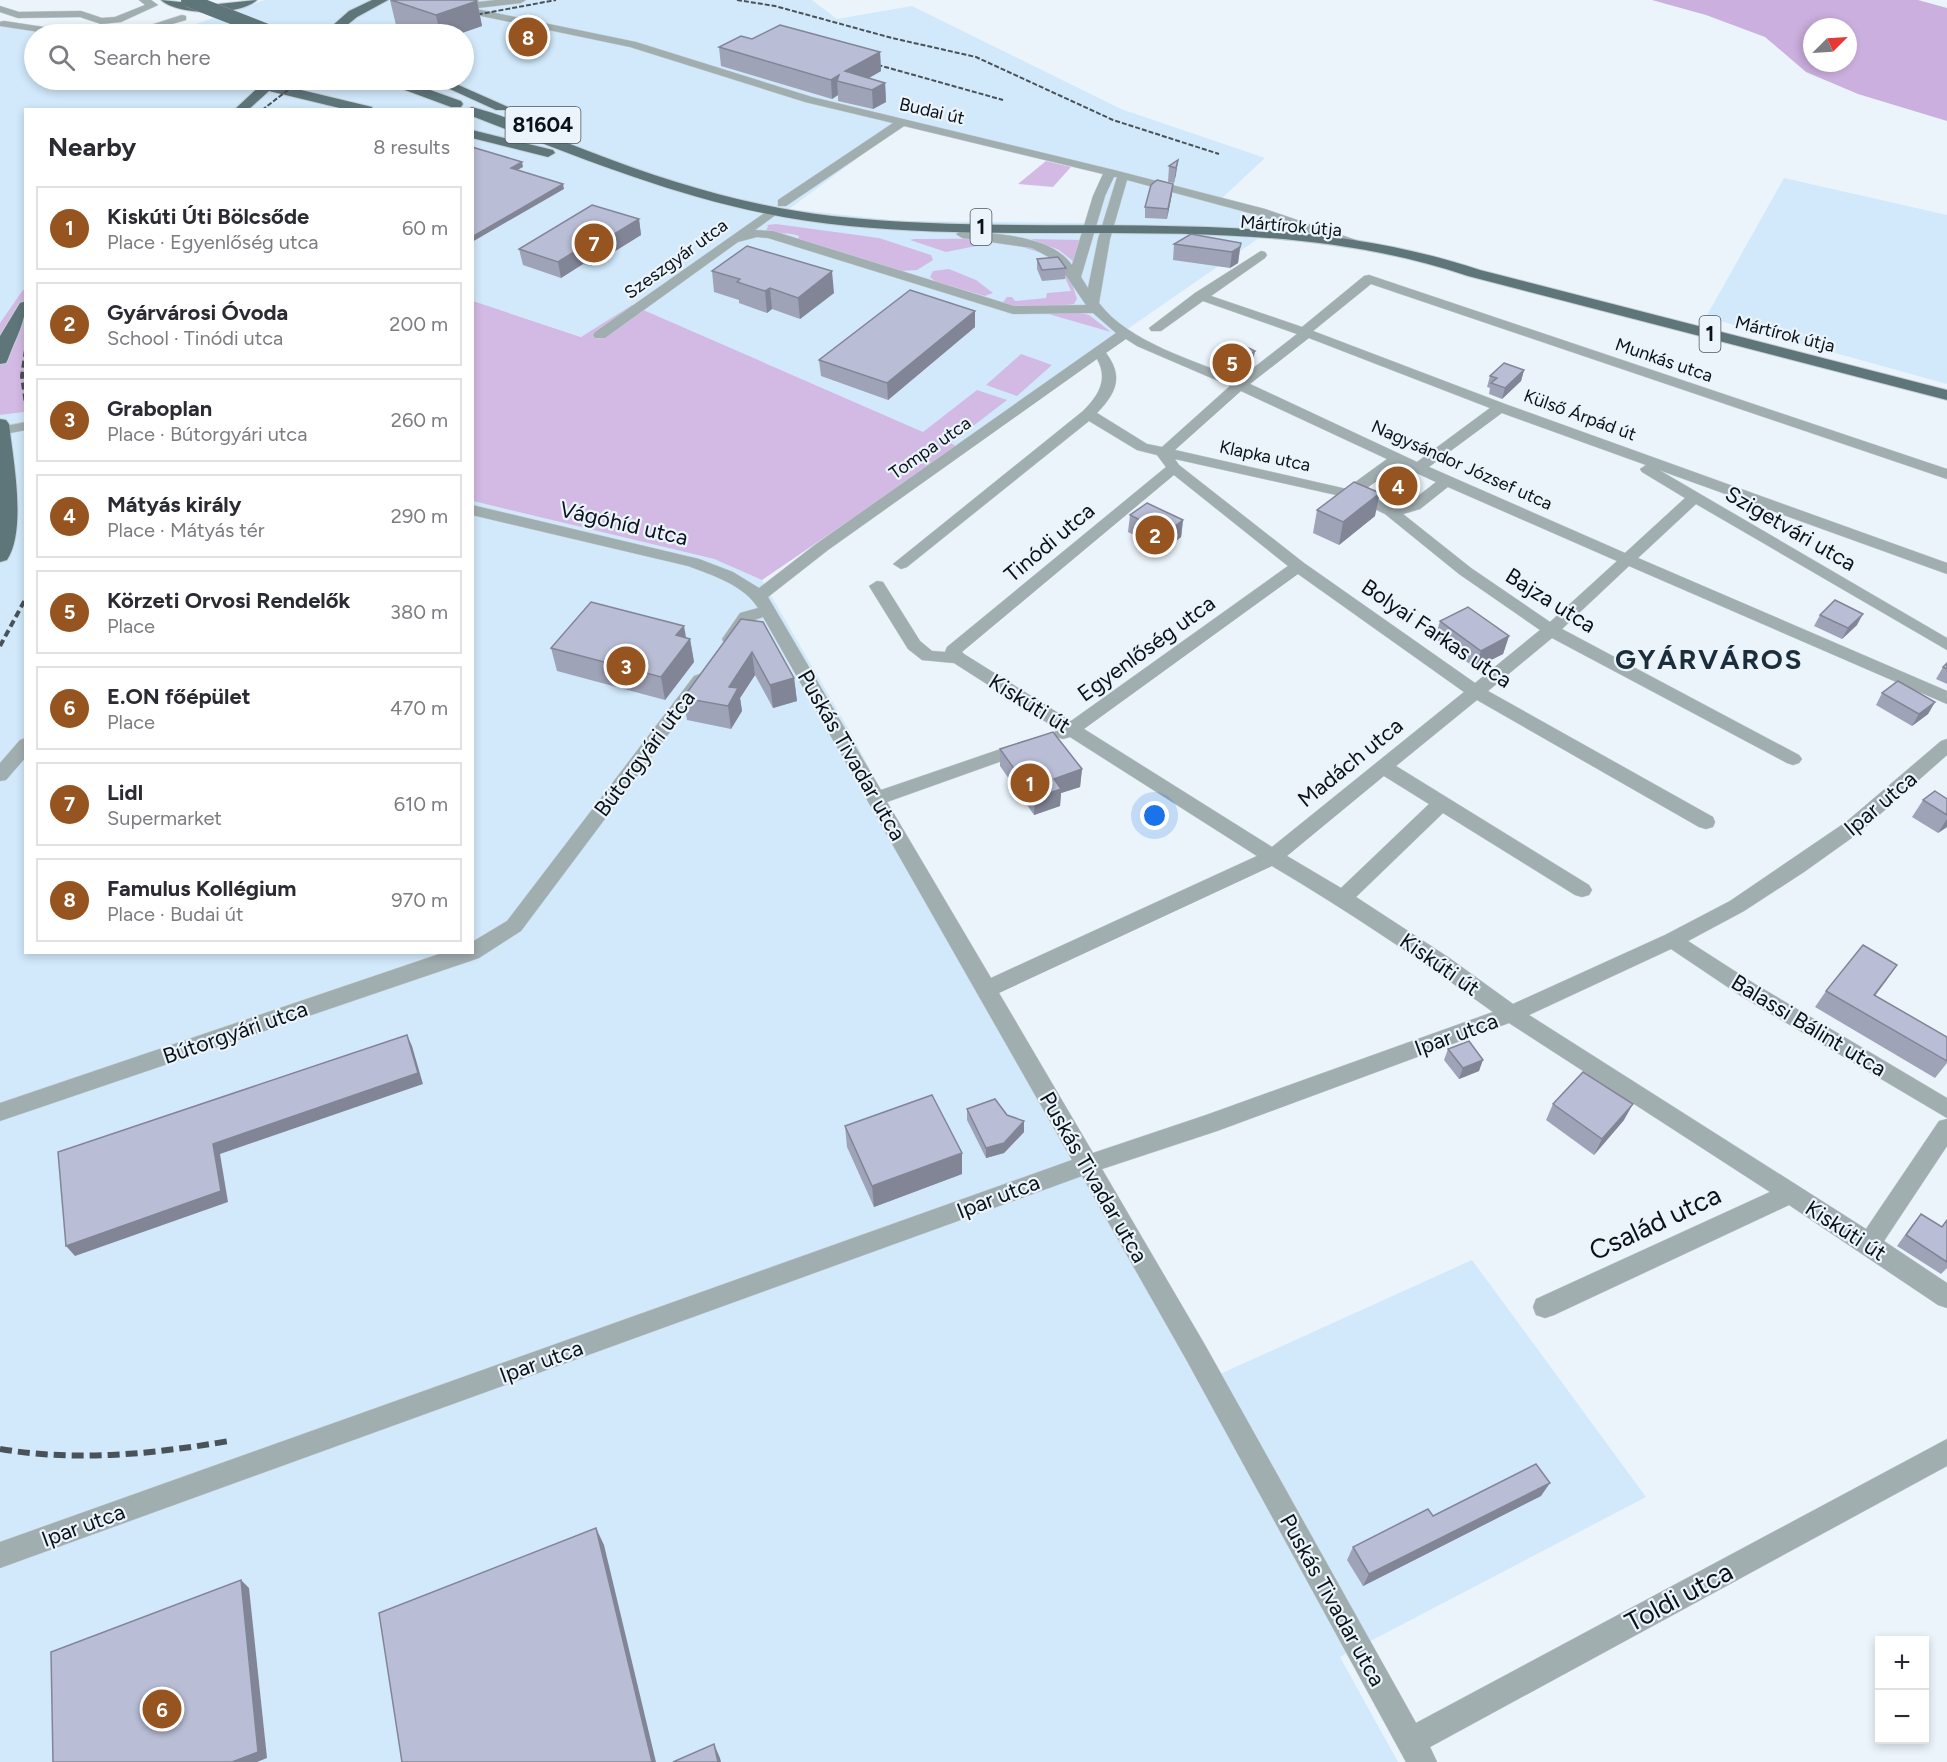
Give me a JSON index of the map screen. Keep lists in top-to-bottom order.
{
  "streets": {
    "main road": ["81604", "Mártírok útja", "1"],
    "street": [
      "Budai út",
      "Szeszgyár utca",
      "Munkás utca",
      "Külső Árpád út",
      "Tompa utca",
      "Klapka utca",
      "Nagysándor József utca",
      "Vágóhíd utca",
      "Szigetvári utca",
      "Tinódi utca",
      "Bajza utca",
      "Bolyai Farkas utca",
      "Egyenlőség utca",
      "Kiskúti út",
      "Bútorgyári utca",
      "Puskás Tivadar utca",
      "Madách utca",
      "Ipar utca",
      "Balassi Bálint utca",
      "Család utca",
      "Toldi utca"
    ]
  },
  "crossings": [
    ["Budai út", "Mártírok útja"],
    ["Budai út", "Szeszgyár utca"],
    ["81604", "1"],
    ["Mártírok útja", "1"],
    ["1", "Szeszgyár utca"],
    ["1", "Nagysándor József utca"],
    ["Munkás utca", "Külső Árpád út"],
    ["Külső Árpád út", "Szigetvári utca"],
    ["Tompa utca", "Nagysándor József utca"],
    ["Tompa utca", "Vágóhíd utca"],
    ["Tompa utca", "Puskás Tivadar utca"],
    ["Klapka utca", "Bajza utca"],
    ["Klapka utca", "Bolyai Farkas utca"],
    ["Nagysándor József utca", "Madách utca"],
    ["Vágóhíd utca", "Puskás Tivadar utca"],
    ["Szigetvári utca", "Madách utca"],
    ["Tinódi utca", "Bolyai Farkas utca"],
    ["Tinódi utca", "Kiskúti út"],
    ["Bajza utca", "Madách utca"],
    ["Bolyai Farkas utca", "Egyenlőség utca"],
    ["Bolyai Farkas utca", "Madách utca"],
    ["Egyenlőség utca", "Kiskúti út"],
    ["Egyenlőség utca", "Puskás Tivadar utca"],
    ["Kiskúti út", "Madách utca"],
    ["Kiskúti út", "Ipar utca"],
    ["Kiskúti út", "Család utca"],
    ["Puskás Tivadar utca", "Madách utca"],
    ["Puskás Tivadar utca", "Ipar utca"],
    ["Puskás Tivadar utca", "Toldi utca"],
    ["Ipar utca", "Balassi Bálint utca"]
  ],
  "districts": ["GYÁRVÁROS"],
  "north": "top right",
  "page": {
    "pins": [
      "8",
      "7",
      "5",
      "4",
      "2",
      "3",
      "1",
      "6"
    ],
    "search": "Search here",
    "heading": ["Nearby", "8 results"],
    "list": [
      {
        "mark": "1",
        "name": "Kiskúti Úti Bölcsőde",
        "note": "Place · Egyenlőség utca",
        "value": "60 m"
      },
      {
        "mark": "2",
        "name": "Gyárvárosi Óvoda",
        "note": "School · Tinódi utca",
        "value": "200 m"
      },
      {
        "mark": "3",
        "name": "Graboplan",
        "note": "Place · Bútorgyári utca",
        "value": "260 m"
      },
      {
        "mark": "4",
        "name": "Mátyás király",
        "note": "Place · Mátyás tér",
        "value": "290 m"
      },
      {
        "mark": "5",
        "name": "Körzeti Orvosi Rendelők",
        "note": "Place",
        "value": "380 m"
      },
      {
        "mark": "6",
        "name": "E.ON főépület",
        "note": "Place",
        "value": "470 m"
      },
      {
        "mark": "7",
        "name": "Lidl",
        "note": "Supermarket",
        "value": "610 m"
      },
      {
        "mark": "8",
        "name": "Famulus Kollégium",
        "note": "Place · Budai út",
        "value": "970 m"
      }
    ],
    "map_buttons": ["+", "−"]
  }
}
